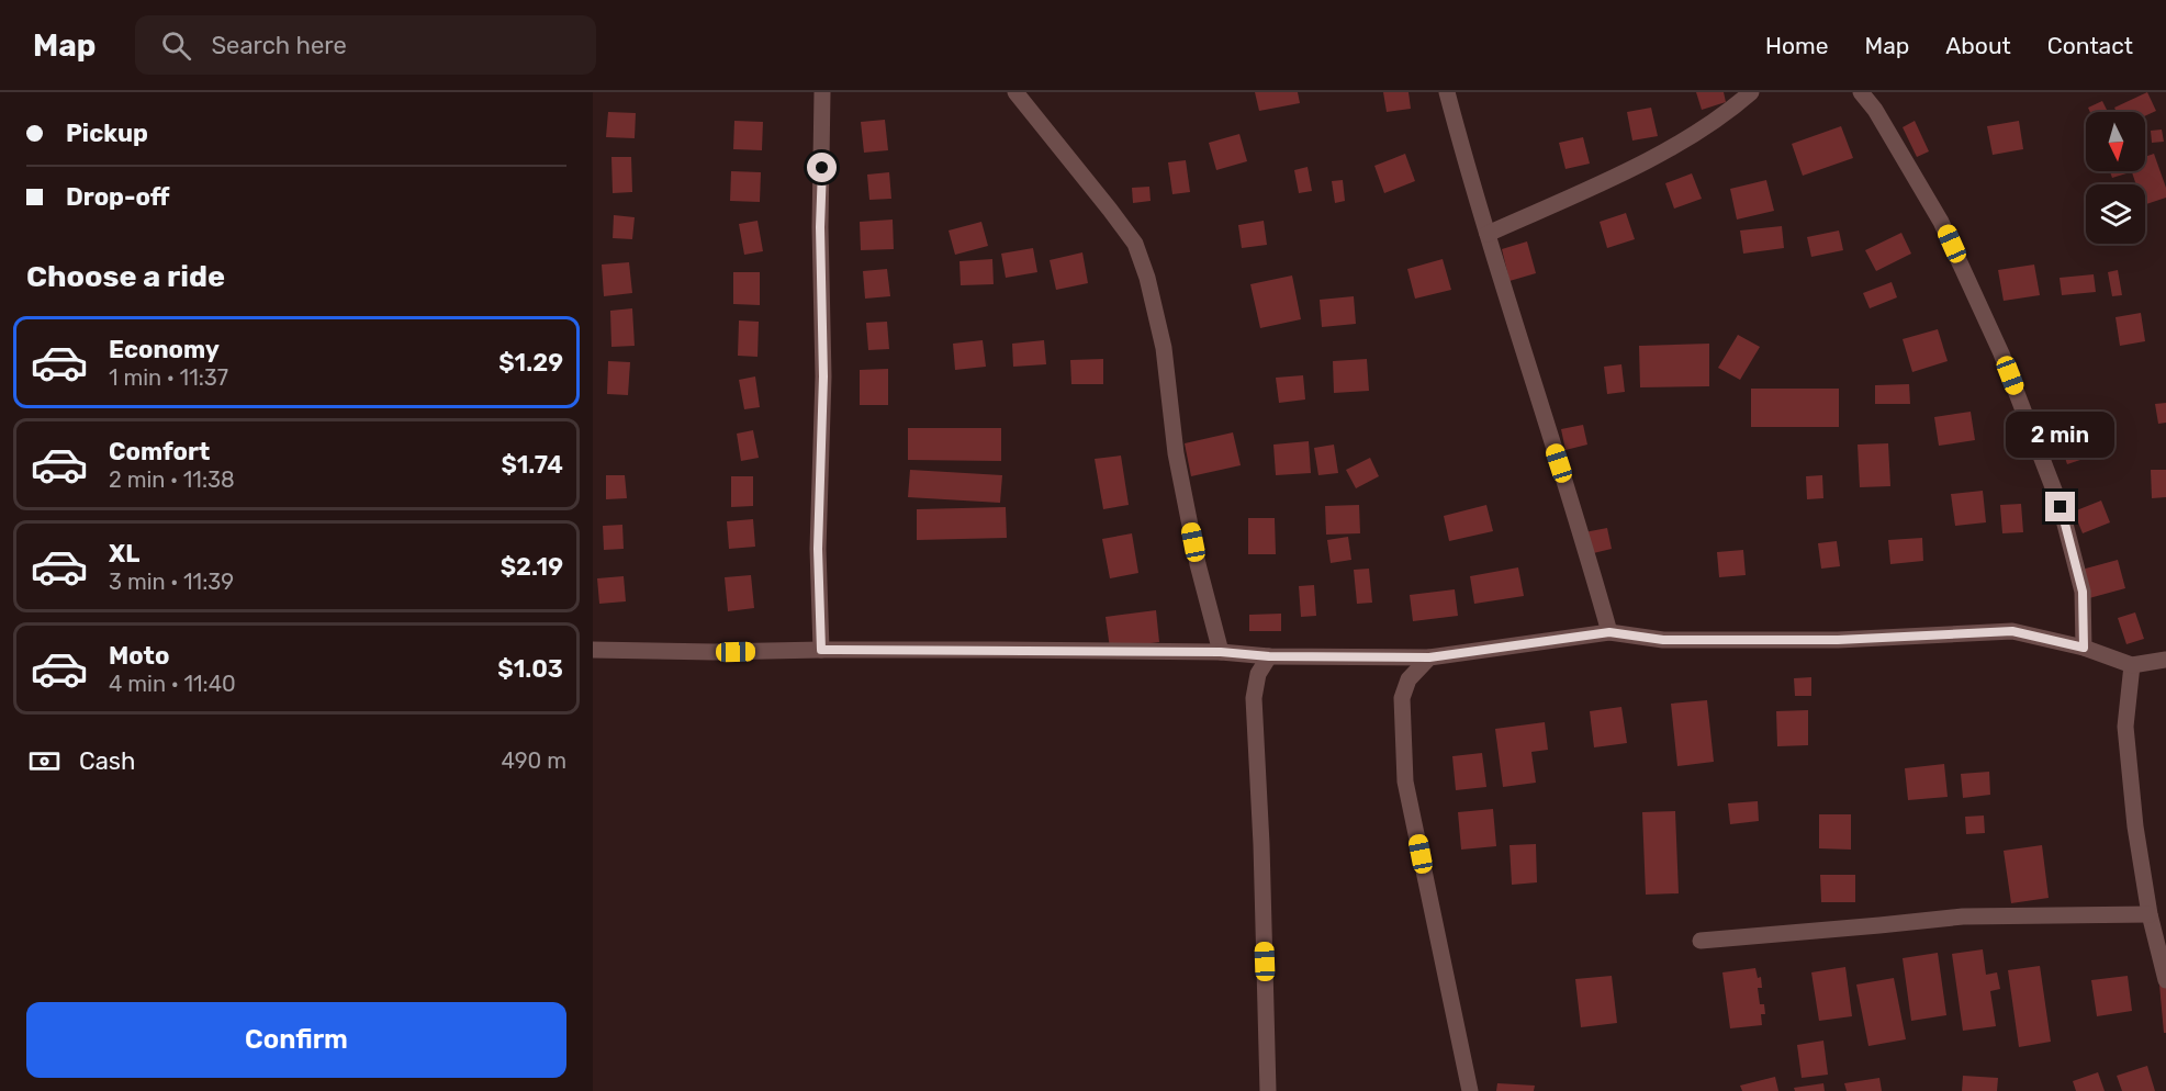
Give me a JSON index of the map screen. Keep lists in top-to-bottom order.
{
  "north": "bottom",
  "page": {
    "header": "Map",
    "search": "Search here",
    "nav": [
      "Home",
      "Map",
      "About",
      "Contact"
    ],
    "banner": ["Pickup", "Drop-off"],
    "heading": "Choose a ride",
    "list": [
      {
        "name": "Economy",
        "note": "1 min · 11:37",
        "value": "$1.29"
      },
      {
        "name": "Comfort",
        "note": "2 min · 11:38",
        "value": "$1.74"
      },
      {
        "name": "XL",
        "note": "3 min · 11:39",
        "value": "$2.19"
      },
      {
        "name": "Moto",
        "note": "4 min · 11:40",
        "value": "$1.03"
      }
    ],
    "bubble": "2 min",
    "pay": ["Cash", "490 m"],
    "buttons": "Confirm"
  }
}
